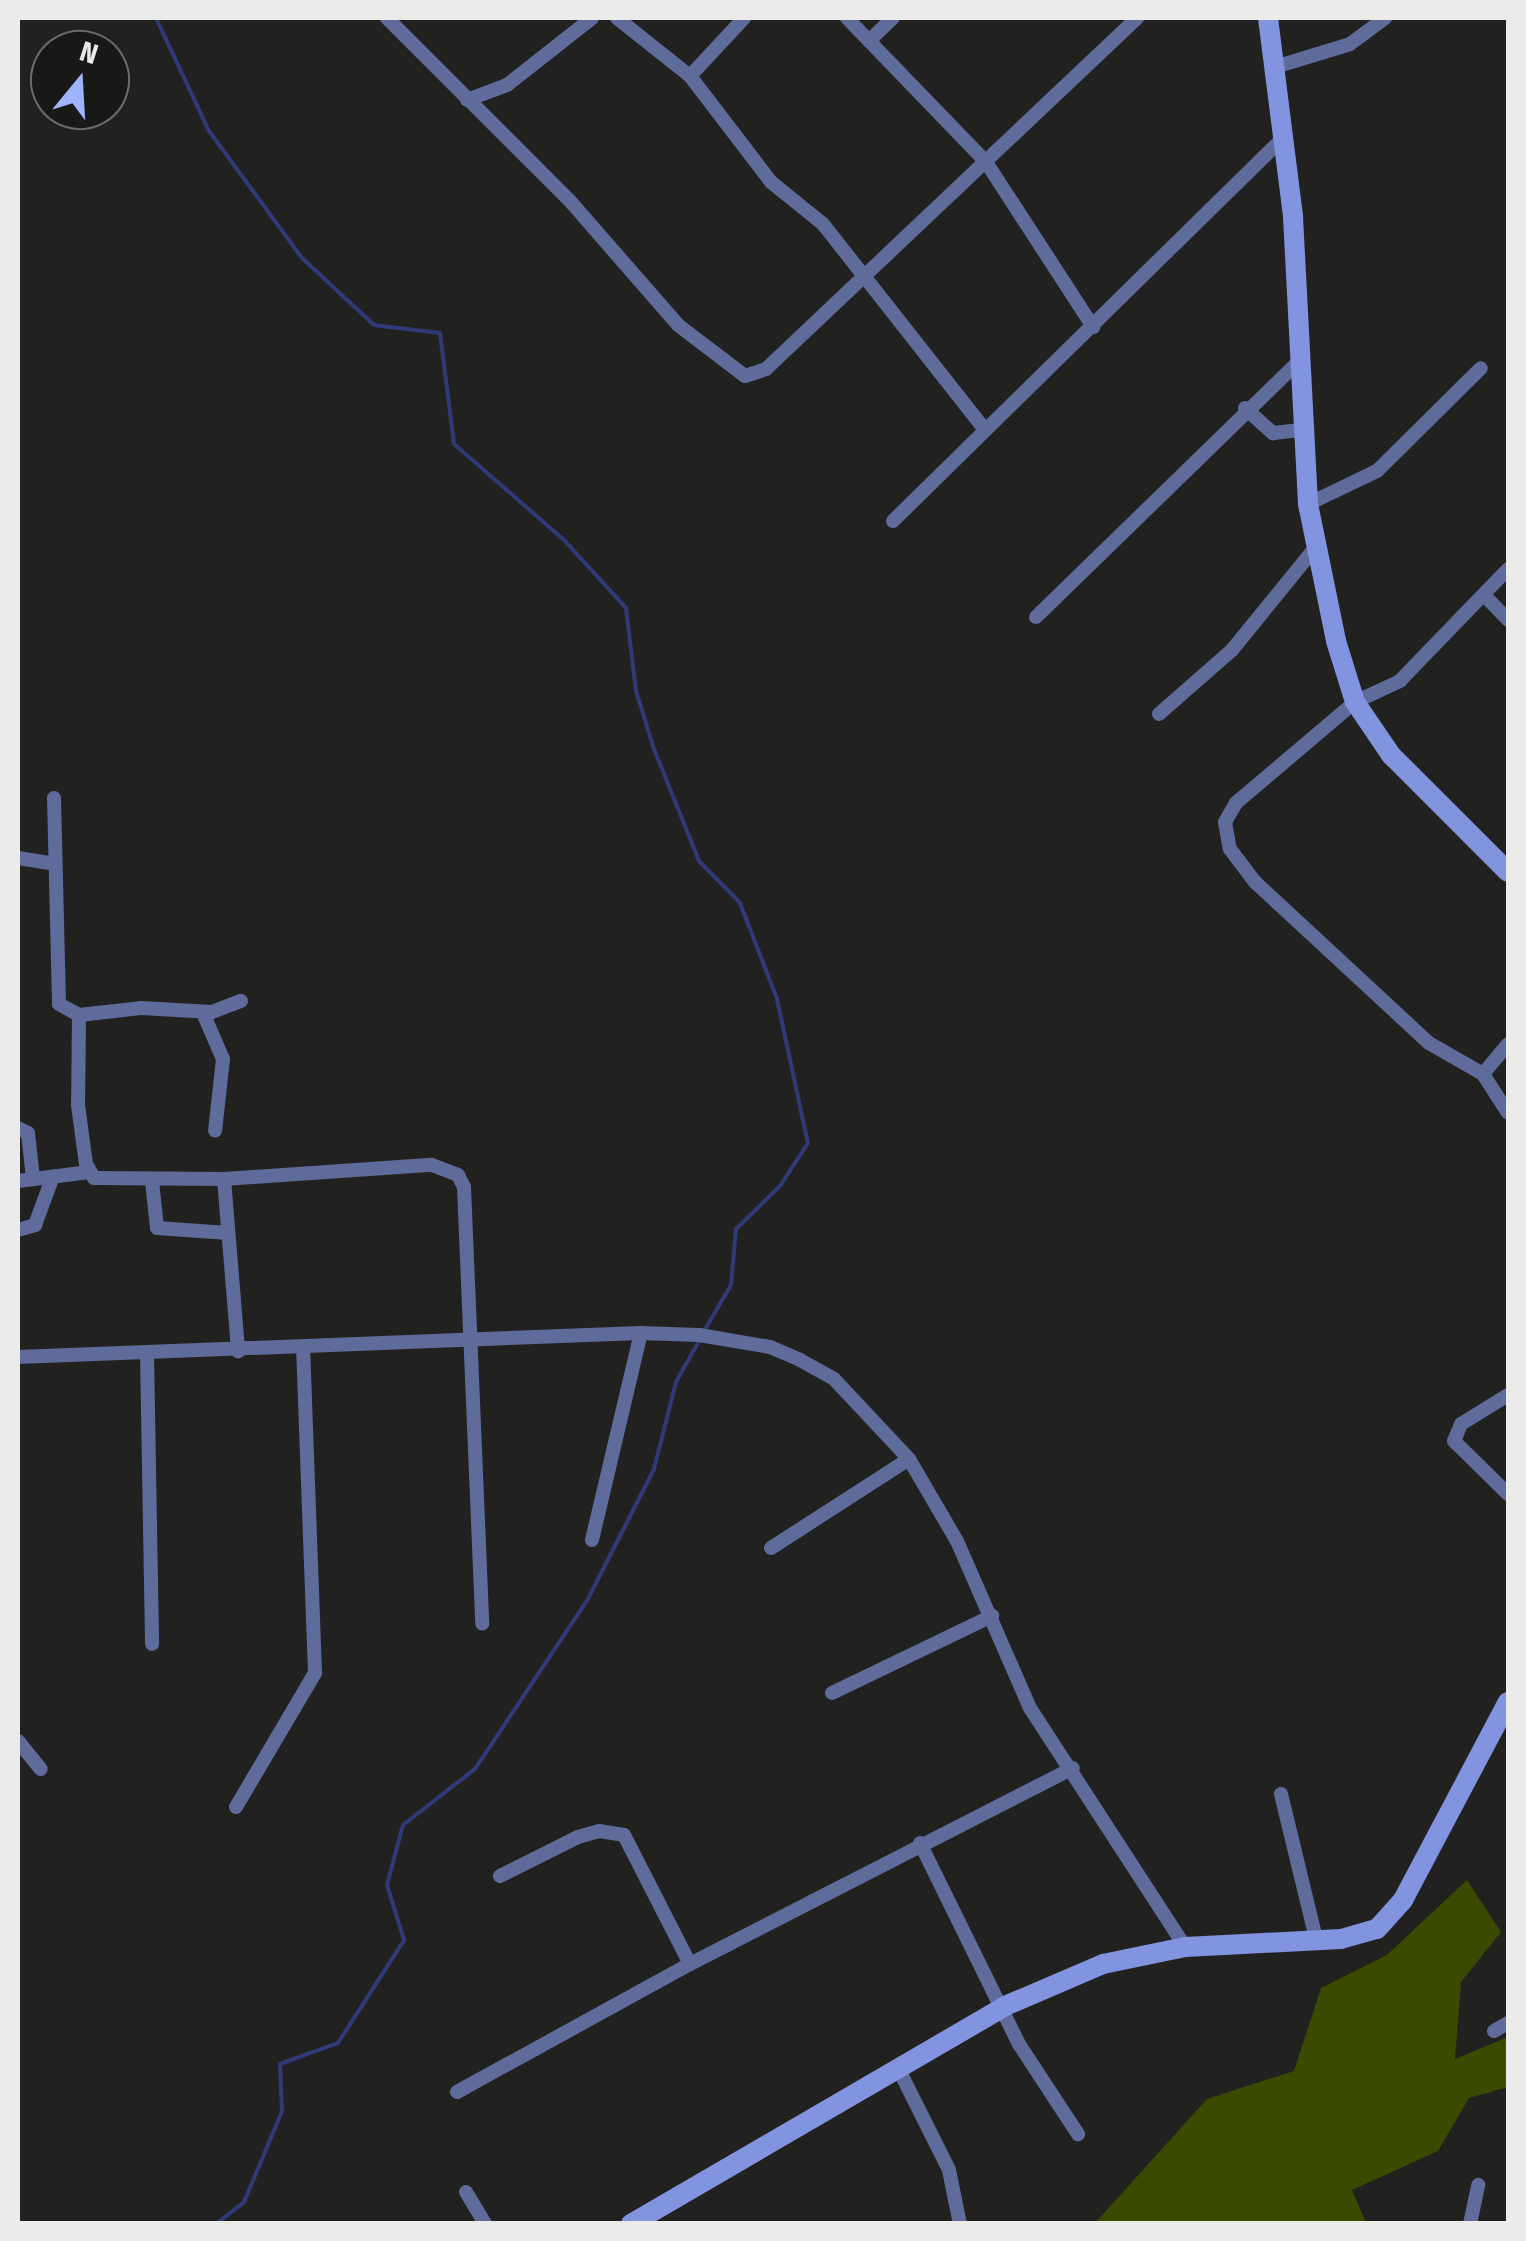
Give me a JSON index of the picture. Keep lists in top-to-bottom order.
{
  "north": "top"
}
